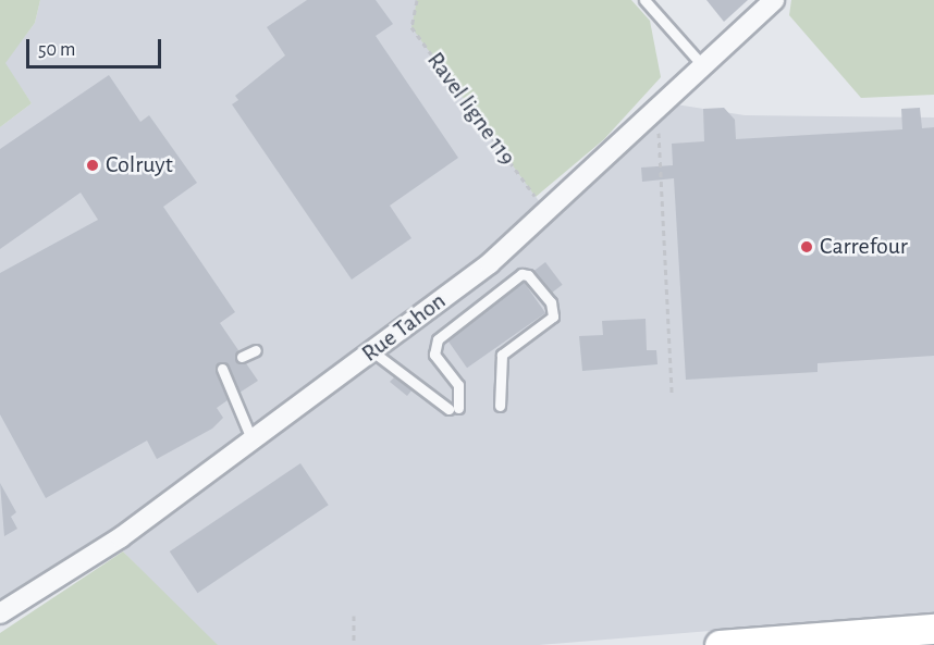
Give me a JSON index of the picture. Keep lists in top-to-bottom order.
{
  "streets": {
    "street": ["Rue Tahon"],
    "path": ["Ravel ligne 119"]
  },
  "crossings": [
    ["Ravel ligne 119", "Rue Tahon"]
  ],
  "places": ["Colruyt", "Carrefour"],
  "scale_bar": "50 m"
}
